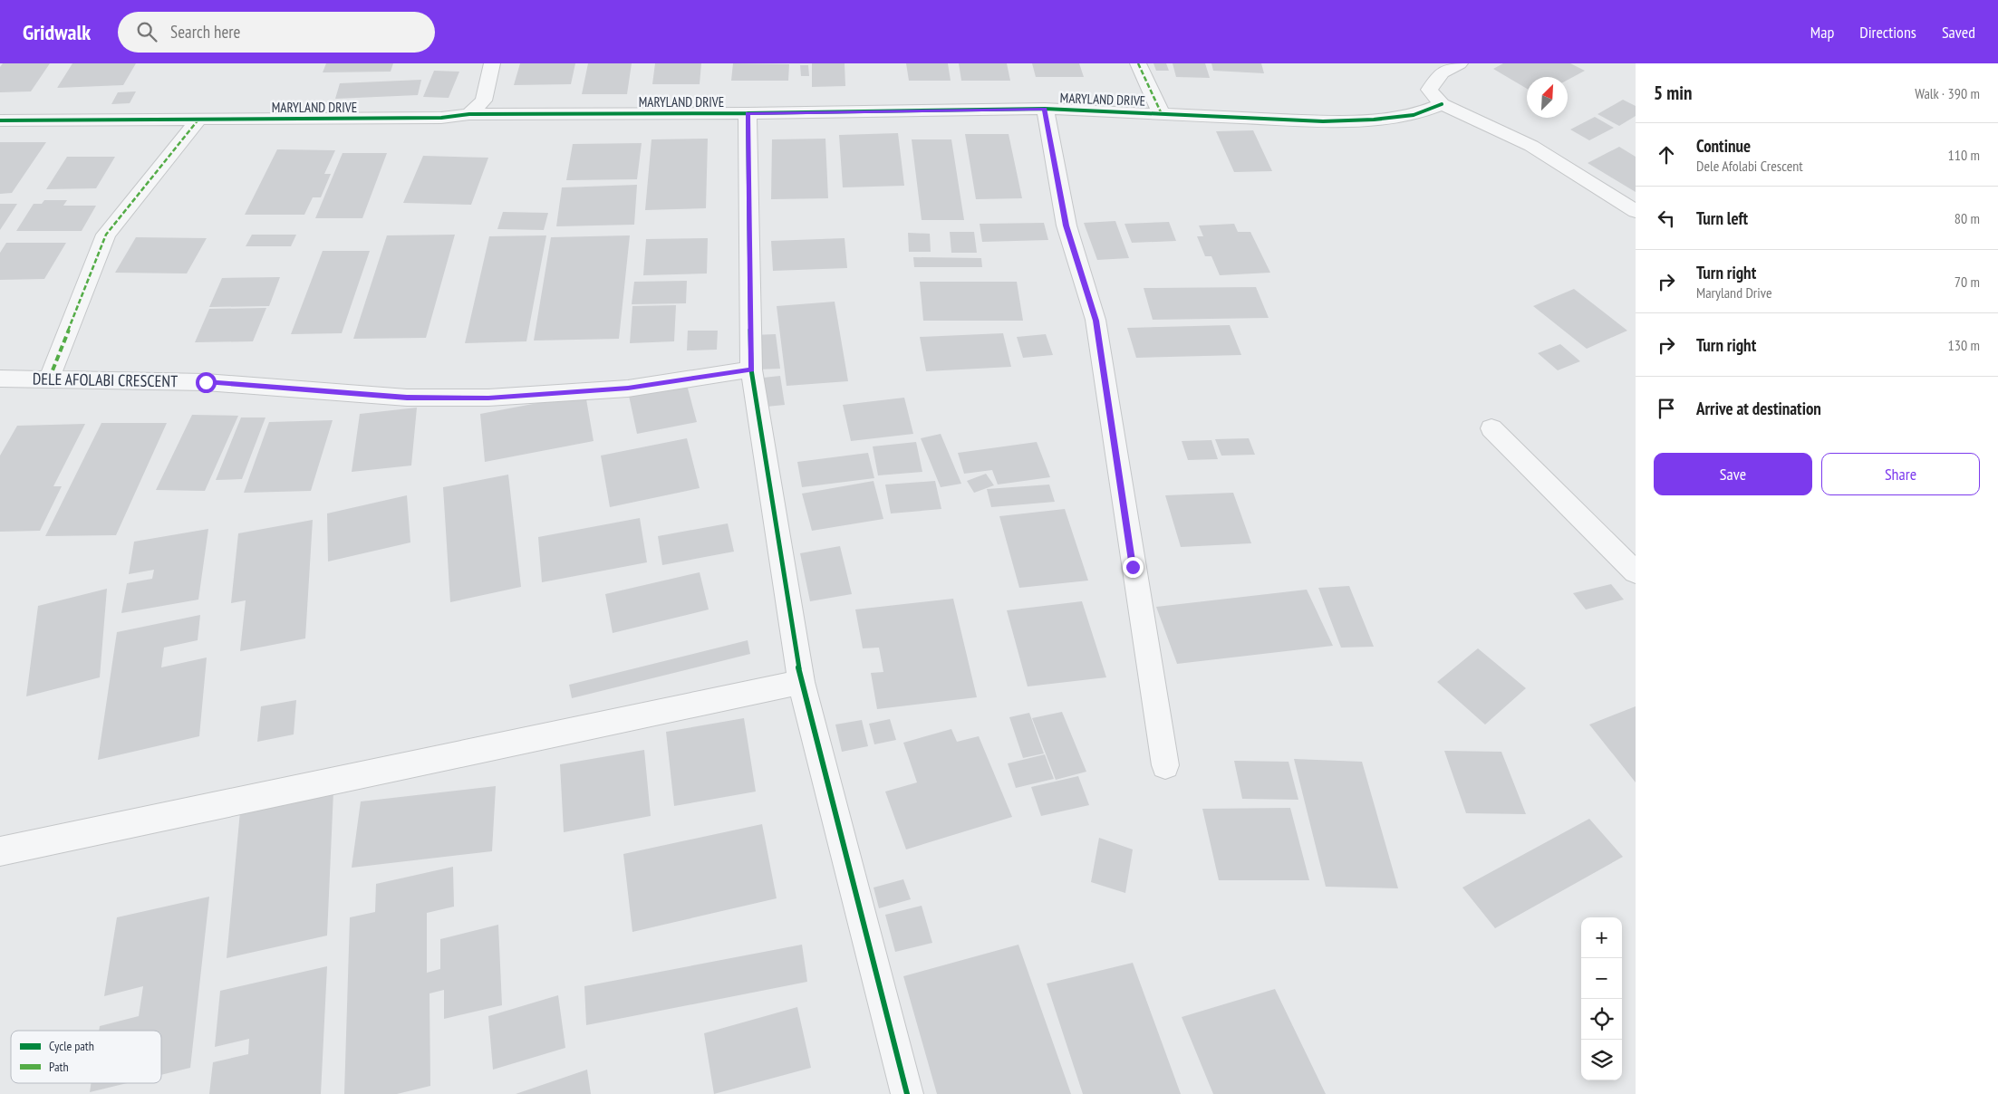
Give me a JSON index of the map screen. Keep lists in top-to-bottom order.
{
  "streets": {
    "street": ["MARYLAND DRIVE", "DELE AFOLABI CRESCENT"]
  },
  "legend": ["Cycle path", "Path"],
  "north": "top right",
  "page": {
    "header": "Gridwalk",
    "search": "Search here",
    "nav": ["Map", "Directions", "Saved"],
    "heading": ["5 min", "Walk · 390 m"],
    "list": [
      ["Continue", "Dele Afolabi Crescent", "110 m"],
      ["Turn left", "80 m"],
      ["Turn right", "Maryland Drive", "70 m"],
      ["Turn right", "130 m"],
      "Arrive at destination"
    ],
    "buttons": ["Save", "Share"],
    "map_buttons": ["+", "−"]
  }
}
